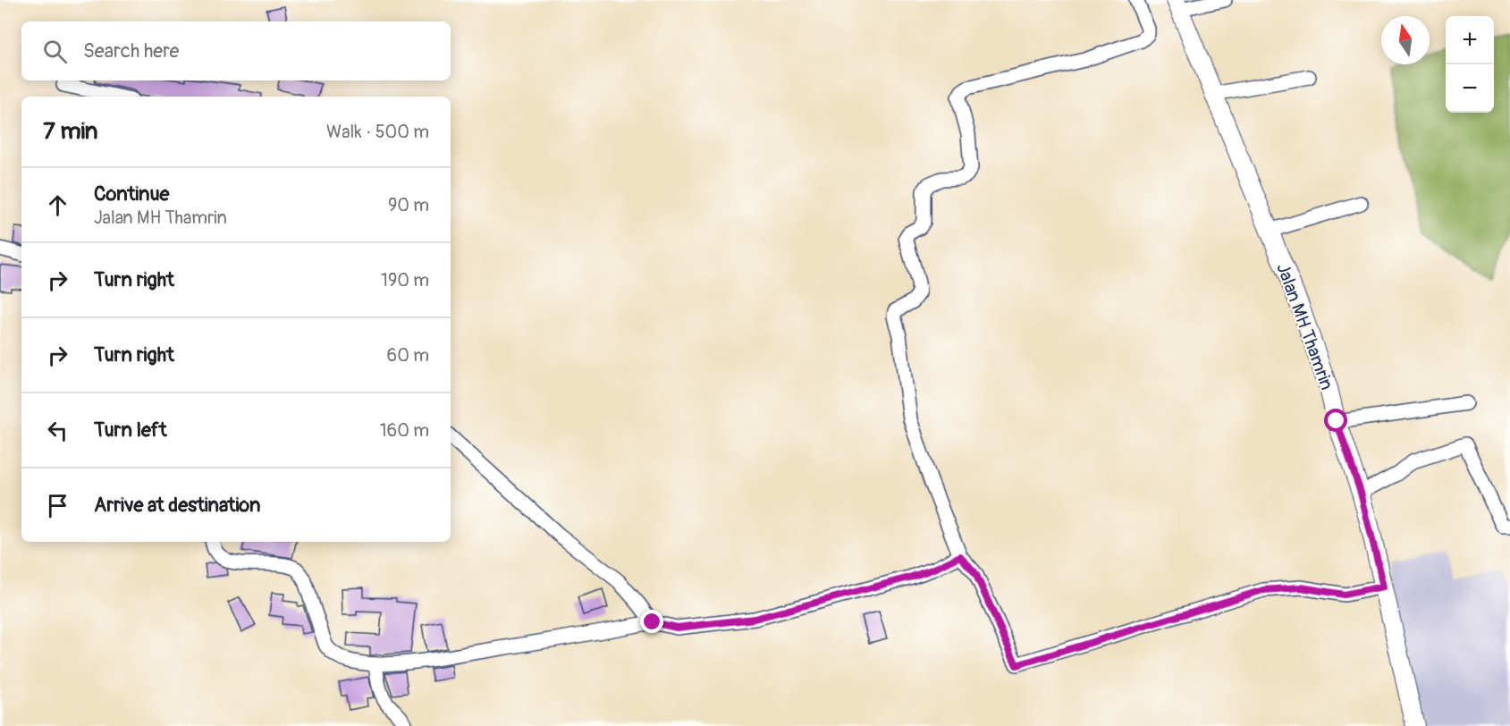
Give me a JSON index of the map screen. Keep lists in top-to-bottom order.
{
  "streets": {
    "street": ["Jalan MH Thamrin"]
  },
  "north": "top",
  "page": {
    "map_buttons": ["+", "−"],
    "search": "Search here",
    "heading": ["7 min", "Walk · 500 m"],
    "list": [
      ["Continue", "Jalan MH Thamrin", "90 m"],
      ["Turn right", "190 m"],
      ["Turn right", "60 m"],
      ["Turn left", "160 m"],
      "Arrive at destination"
    ]
  }
}
